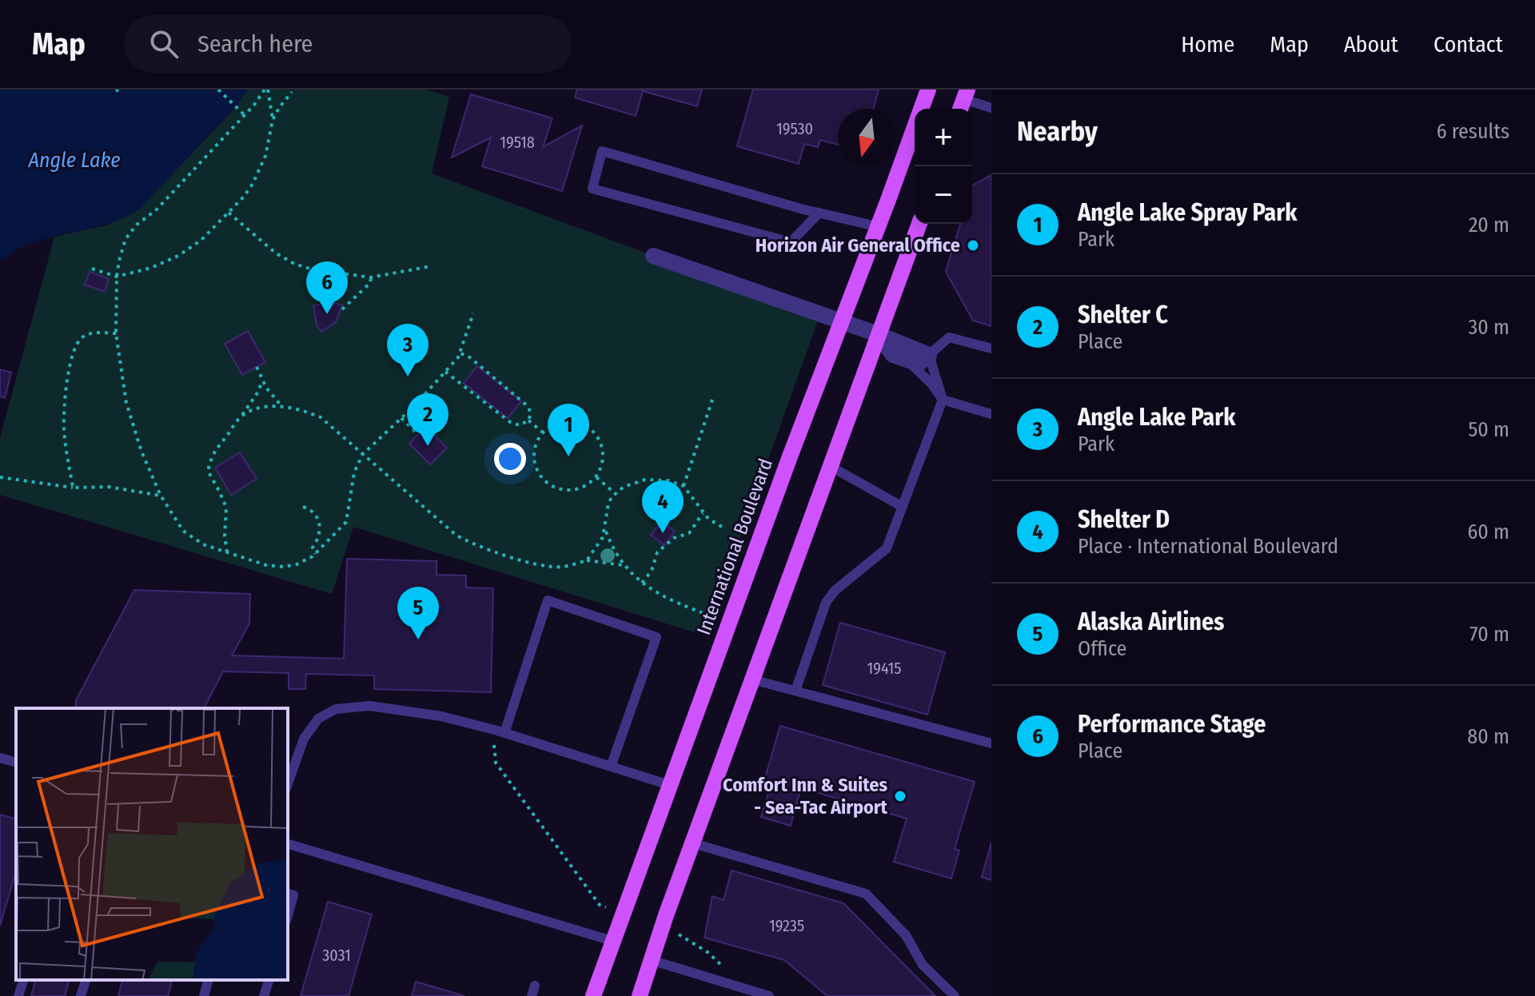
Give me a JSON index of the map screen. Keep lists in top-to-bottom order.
{
  "streets": {
    "main road": ["International Boulevard"]
  },
  "water": ["Angle Lake"],
  "places": ["Horizon Air General Office", "Comfort Inn & Suites - Sea-Tac Airport"],
  "house_numbers": [
    "19530",
    "19518",
    "19415",
    "19235",
    "3031"
  ],
  "north": "bottom",
  "page": {
    "header": "Map",
    "search": "Search here",
    "nav": [
      "Home",
      "Map",
      "About",
      "Contact"
    ],
    "heading": ["Nearby", "6 results"],
    "map_buttons": ["+", "−"],
    "list": [
      {
        "mark": "1",
        "name": "Angle Lake Spray Park",
        "note": "Park",
        "value": "20 m"
      },
      {
        "mark": "2",
        "name": "Shelter C",
        "note": "Place",
        "value": "30 m"
      },
      {
        "mark": "3",
        "name": "Angle Lake Park",
        "note": "Park",
        "value": "50 m"
      },
      {
        "mark": "4",
        "name": "Shelter D",
        "note": "Place · International Boulevard",
        "value": "60 m"
      },
      {
        "mark": "5",
        "name": "Alaska Airlines",
        "note": "Office",
        "value": "70 m"
      },
      {
        "mark": "6",
        "name": "Performance Stage",
        "note": "Place",
        "value": "80 m"
      }
    ],
    "pins": [
      "6",
      "3",
      "2",
      "1",
      "4",
      "5"
    ]
  }
}
